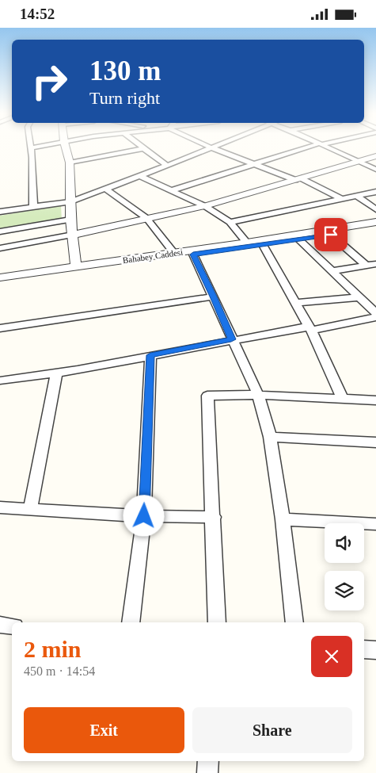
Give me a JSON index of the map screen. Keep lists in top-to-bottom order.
{
  "streets": {
    "street": ["Bahabey Caddesi"]
  },
  "page": {
    "status": "14:52",
    "turn": ["130 m", "Turn right"],
    "heading": ["2 min", "450 m · 14:54"],
    "buttons": ["Exit", "Share"]
  }
}
